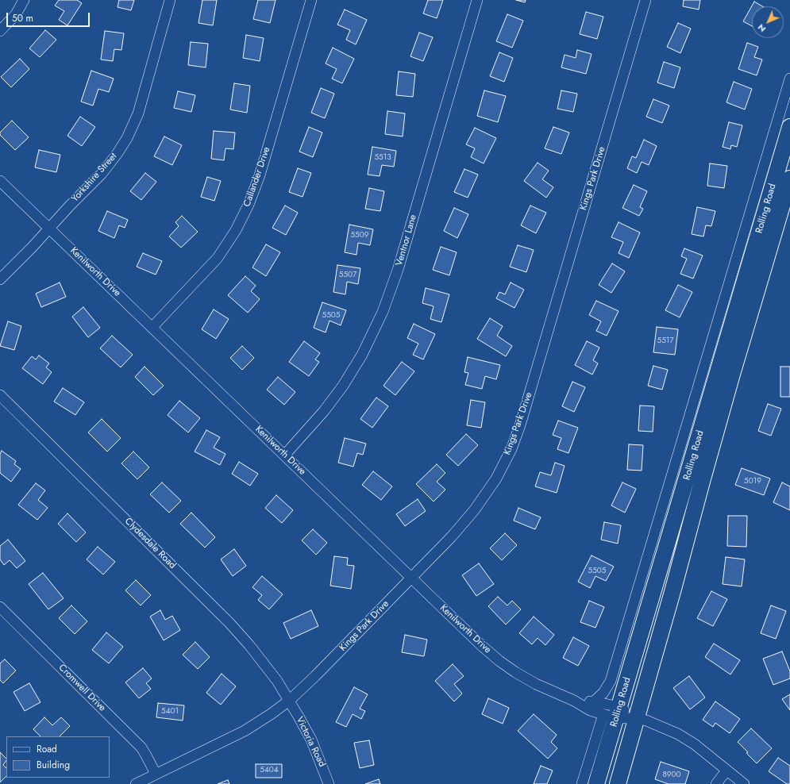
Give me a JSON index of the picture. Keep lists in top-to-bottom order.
{
  "streets": {
    "main road": ["Rolling Road"],
    "street": [
      "Callander Drive",
      "Yorkshire Street",
      "Kings Park Drive",
      "Ventnor Lane",
      "Kenilworth Drive",
      "Clydesdale Road",
      "Cromwell Drive",
      "Victoria Road"
    ]
  },
  "crossings": [
    ["Callander Drive", "Kenilworth Drive"],
    ["Yorkshire Street", "Kenilworth Drive"],
    ["Kings Park Drive", "Kenilworth Drive"],
    ["Kings Park Drive", "Clydesdale Road"],
    ["Kings Park Drive", "Cromwell Drive"],
    ["Kings Park Drive", "Victoria Road"],
    ["Rolling Road", "Kenilworth Drive"],
    ["Ventnor Lane", "Kenilworth Drive"],
    ["Clydesdale Road", "Victoria Road"]
  ],
  "house_numbers": [
    "5513",
    "5509",
    "5507",
    "5505",
    "5517",
    "5019",
    "5505",
    "5401",
    "5404",
    "8900"
  ],
  "legend": ["Road", "Building"],
  "scale_bar": "50 m",
  "north": "bottom left"
}
